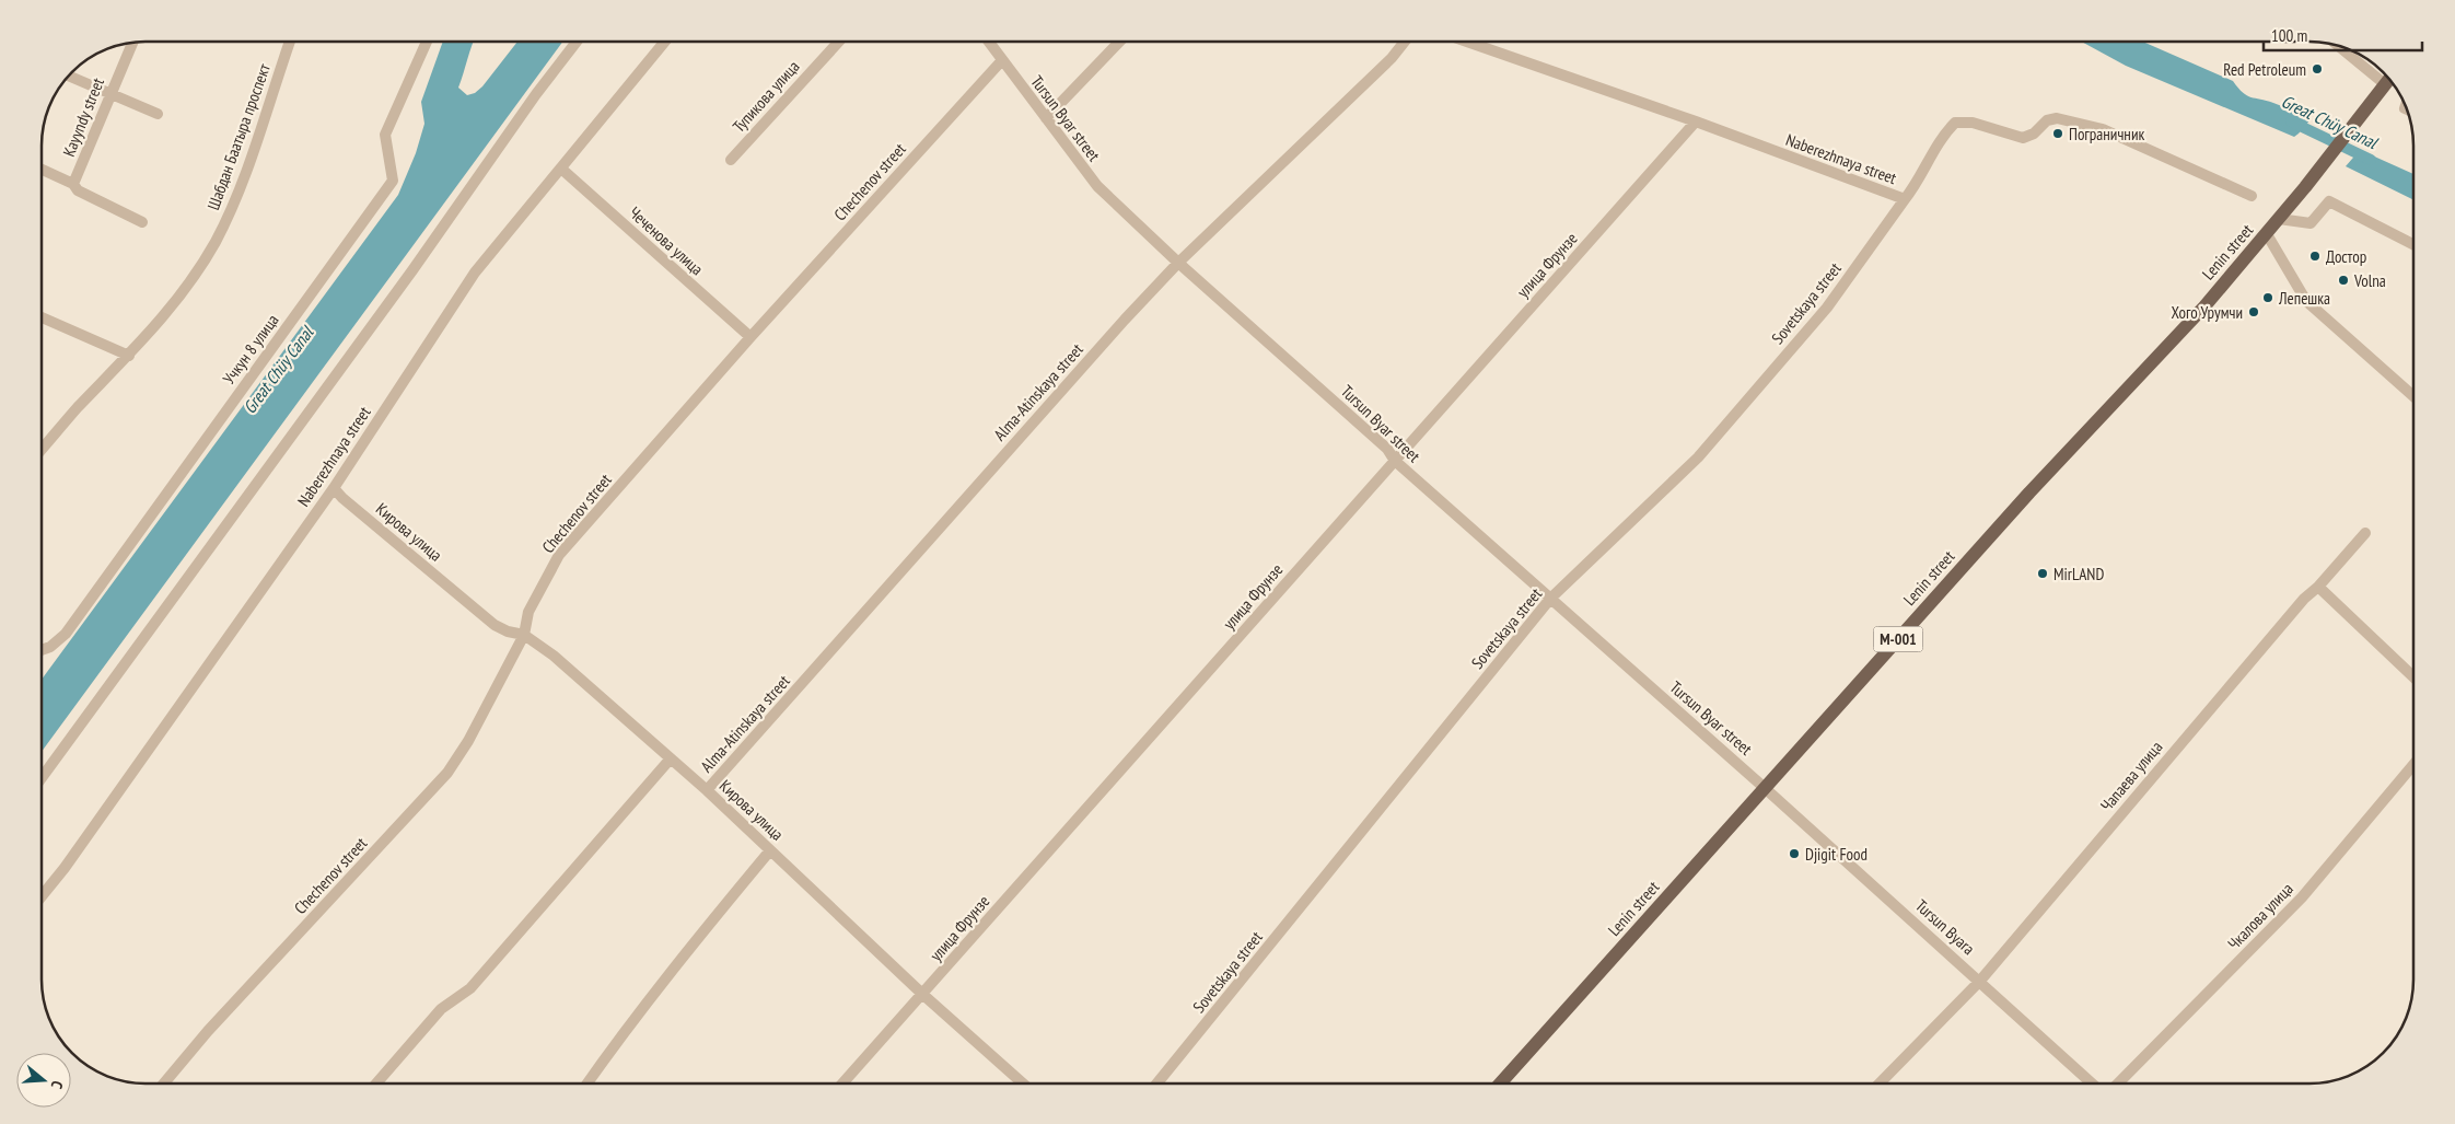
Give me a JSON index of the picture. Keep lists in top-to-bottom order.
{
  "streets": {
    "main road": ["Lenin street", "М-001"],
    "street": [
      "Тупикова улица",
      "Kayyndy street",
      "Tursun Byar street",
      "Шабдан Баатыра проспект",
      "Naberezhnaya street",
      "Chechenov street",
      "Чеченова улица",
      "улица Фрунзе",
      "Sovetskaya street",
      "Учкун 8 улица",
      "Alma-Atinskaya street",
      "Кирова улица",
      "Чапаева улица",
      "Чкалова улица",
      "Tursun Byara"
    ]
  },
  "crossings": [
    ["Tursun Byar street", "Chechenov street"],
    ["Tursun Byar street", "Lenin street"],
    ["Tursun Byar street", "улица Фрунзе"],
    ["Tursun Byar street", "Sovetskaya street"],
    ["Tursun Byar street", "Alma-Atinskaya street"],
    ["Tursun Byar street", "Tursun Byara"],
    ["Naberezhnaya street", "Чеченова улица"],
    ["Naberezhnaya street", "улица Фрунзе"],
    ["Naberezhnaya street", "Sovetskaya street"],
    ["Naberezhnaya street", "Кирова улица"],
    ["Chechenov street", "Чеченова улица"],
    ["Chechenov street", "Кирова улица"],
    ["Lenin street", "Tursun Byara"],
    ["улица Фрунзе", "Кирова улица"],
    ["Alma-Atinskaya street", "Кирова улица"],
    ["Чапаева улица", "Tursun Byara"]
  ],
  "water": ["Great Chüy Canal"],
  "places": [
    "Red Petroleum",
    "Пограничник",
    "Достор",
    "Volna",
    "Лепешка",
    "Хого Урумчи",
    "MirLAND",
    "Djigit Food"
  ],
  "scale_bar": "100 m",
  "north": "right"
}
